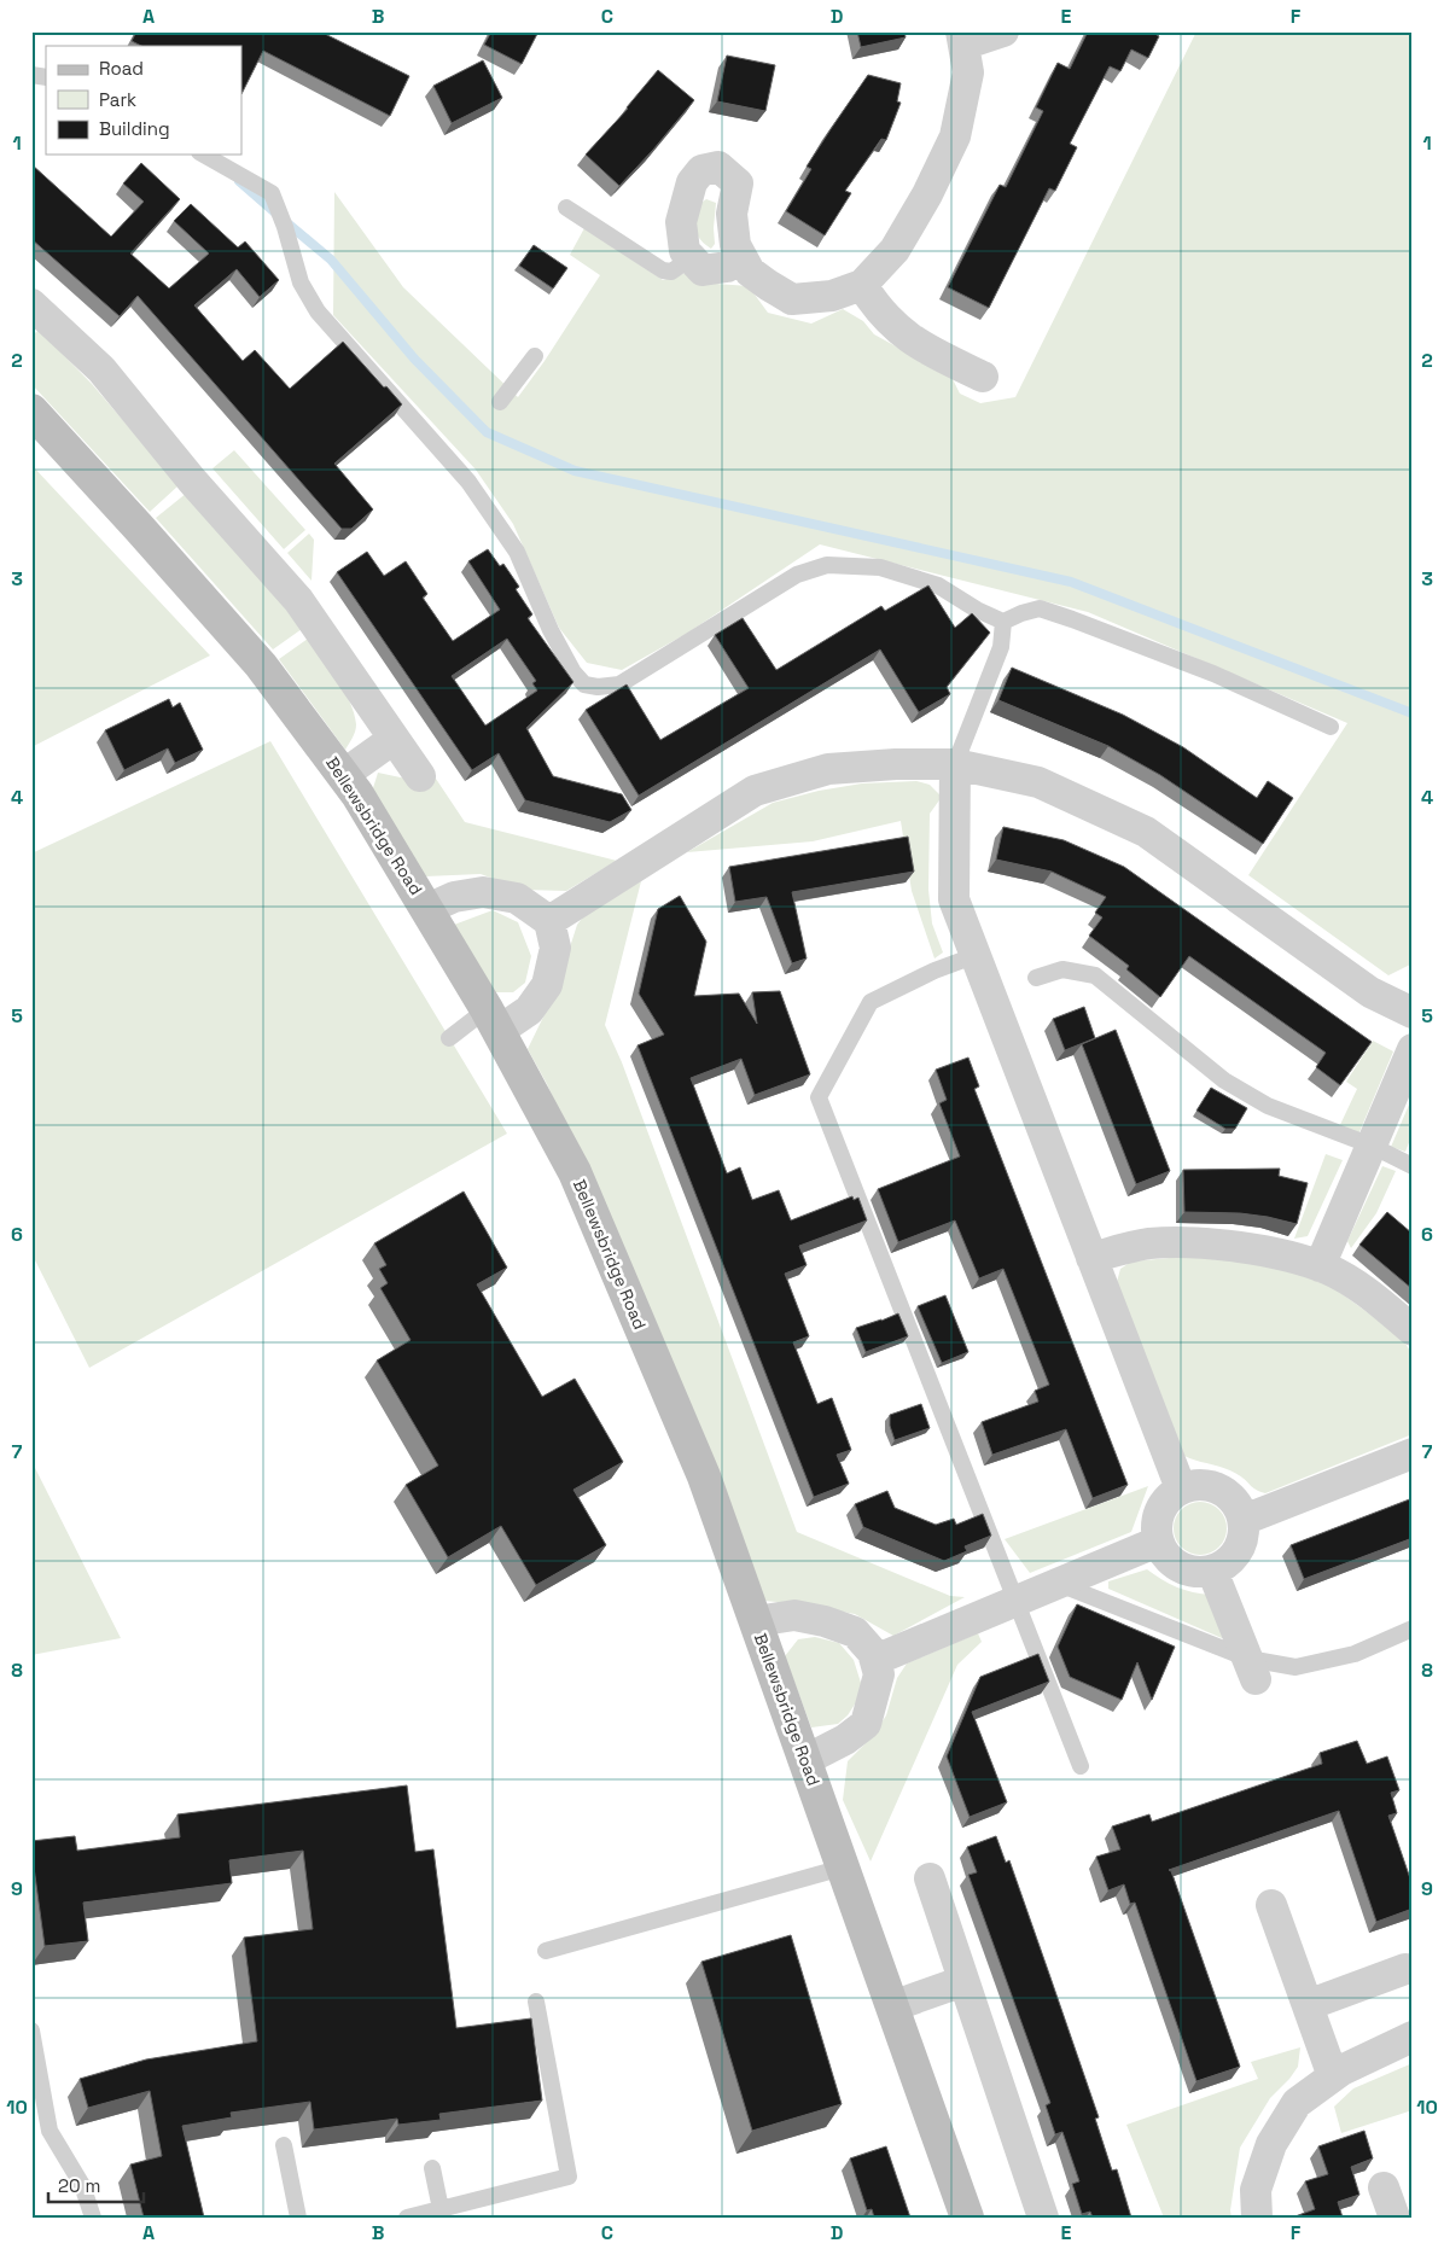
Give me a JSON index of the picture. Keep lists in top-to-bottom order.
{
  "streets": {
    "street": ["Bellewsbridge Road"]
  },
  "legend": ["Road", "Park", "Building"],
  "scale_bar": "20 m",
  "grid": {
    "columns": [
      "A",
      "B",
      "C",
      "D",
      "E",
      "F"
    ],
    "rows": [
      "1",
      "2",
      "3",
      "4",
      "5",
      "6",
      "7",
      "8",
      "9",
      "10"
    ]
  }
}
